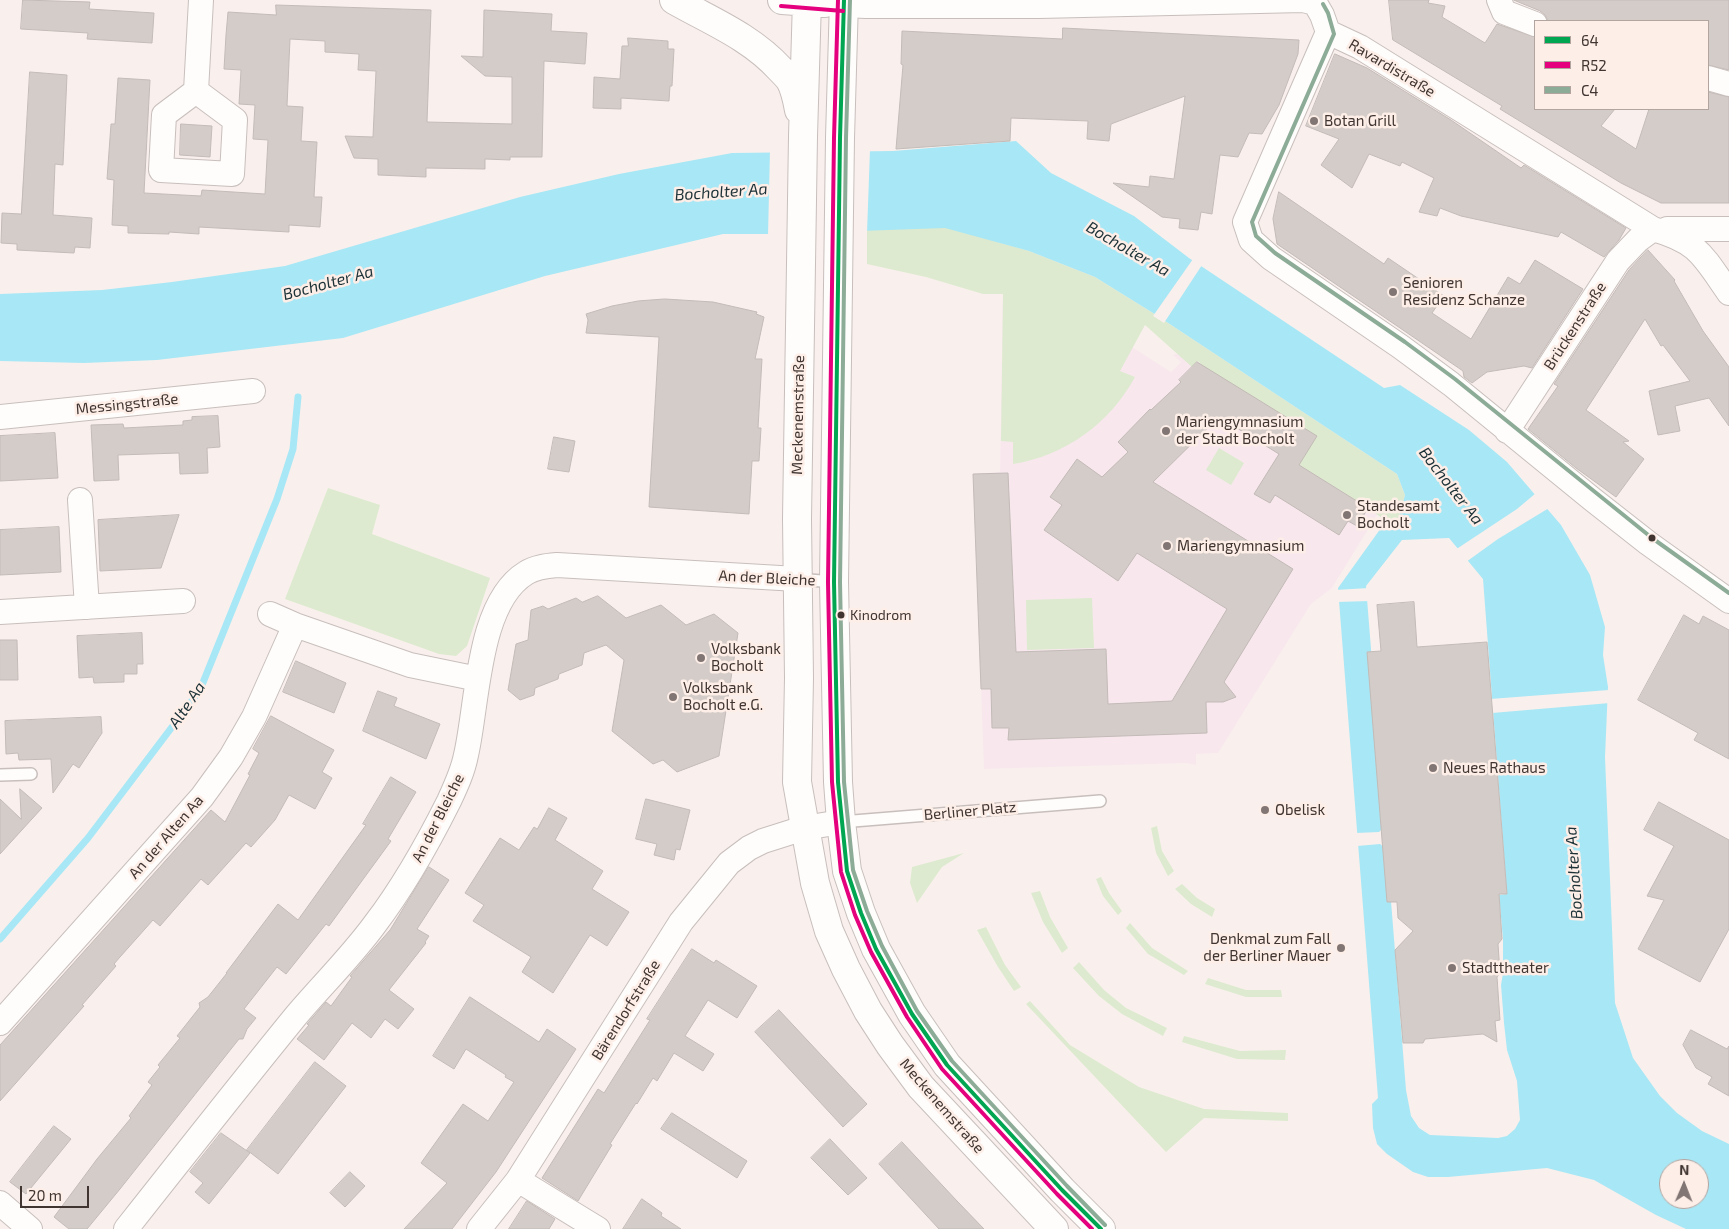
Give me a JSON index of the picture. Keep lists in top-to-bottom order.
{
  "streets": {
    "main road": ["Meckenemstraße"],
    "street": [
      "Ravardistraße",
      "Brückenstraße",
      "Messingstraße",
      "An der Bleiche",
      "An der Alten Aa",
      "Bärendorfstraße"
    ],
    "lane": ["Berliner Platz"]
  },
  "crossings": [
    ["Ravardistraße", "Brückenstraße"],
    ["Meckenemstraße", "An der Bleiche"],
    ["Meckenemstraße", "Berliner Platz"],
    ["Meckenemstraße", "Bärendorfstraße"]
  ],
  "water": ["Bocholter Aa", "Alte Aa"],
  "places": [
    "Botan Grill",
    "Senioren Residenz Schanze",
    "Mariengymnasium der Stadt Bocholt",
    "Standesamt Bocholt",
    "Mariengymnasium",
    "Kinodrom",
    "Volksbank Bocholt",
    "Volksbank Bocholt e.G.",
    "Neues Rathaus",
    "Obelisk",
    "Denkmal zum Fall der Berliner Mauer",
    "Stadttheater"
  ],
  "lines": ["transit line 64", "transit line R52", "transit line C4"],
  "legend": ["64", "R52", "C4"],
  "scale_bar": "20 m",
  "north": "top"
}
